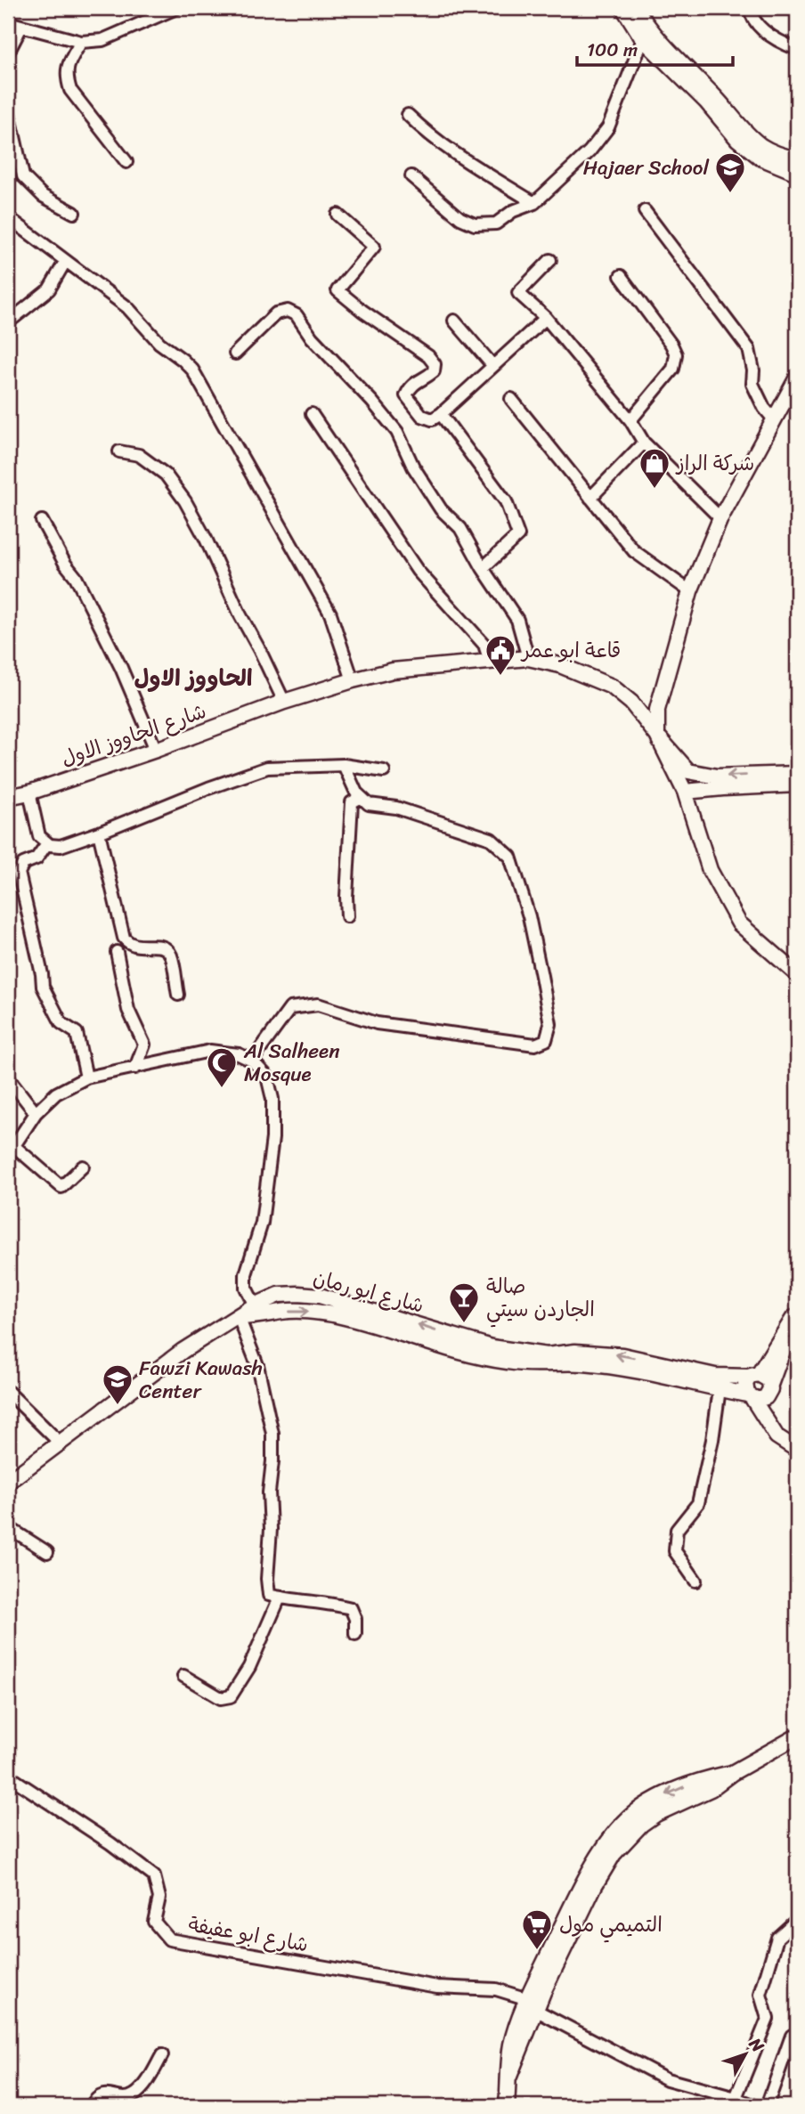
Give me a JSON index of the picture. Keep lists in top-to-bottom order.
{
  "streets": {
    "main road": ["شارع الحاووز الاول", "شارع ابو رمان"],
    "street": ["شارع ابو عفيفة"]
  },
  "districts": ["الحاووز الاول"],
  "places": {
    "school or university": ["Hajaer School", "Fawzi Kawash Center"],
    "shop": ["شركة الراز"],
    "public building": ["قاعة ابو عمر"],
    "mosque": ["Al Salheen Mosque"],
    "bar": ["صالة الجاردن سيتي"],
    "supermarket": ["التميمي مول"]
  },
  "scale_bar": "100 m",
  "north": "top right"
}
